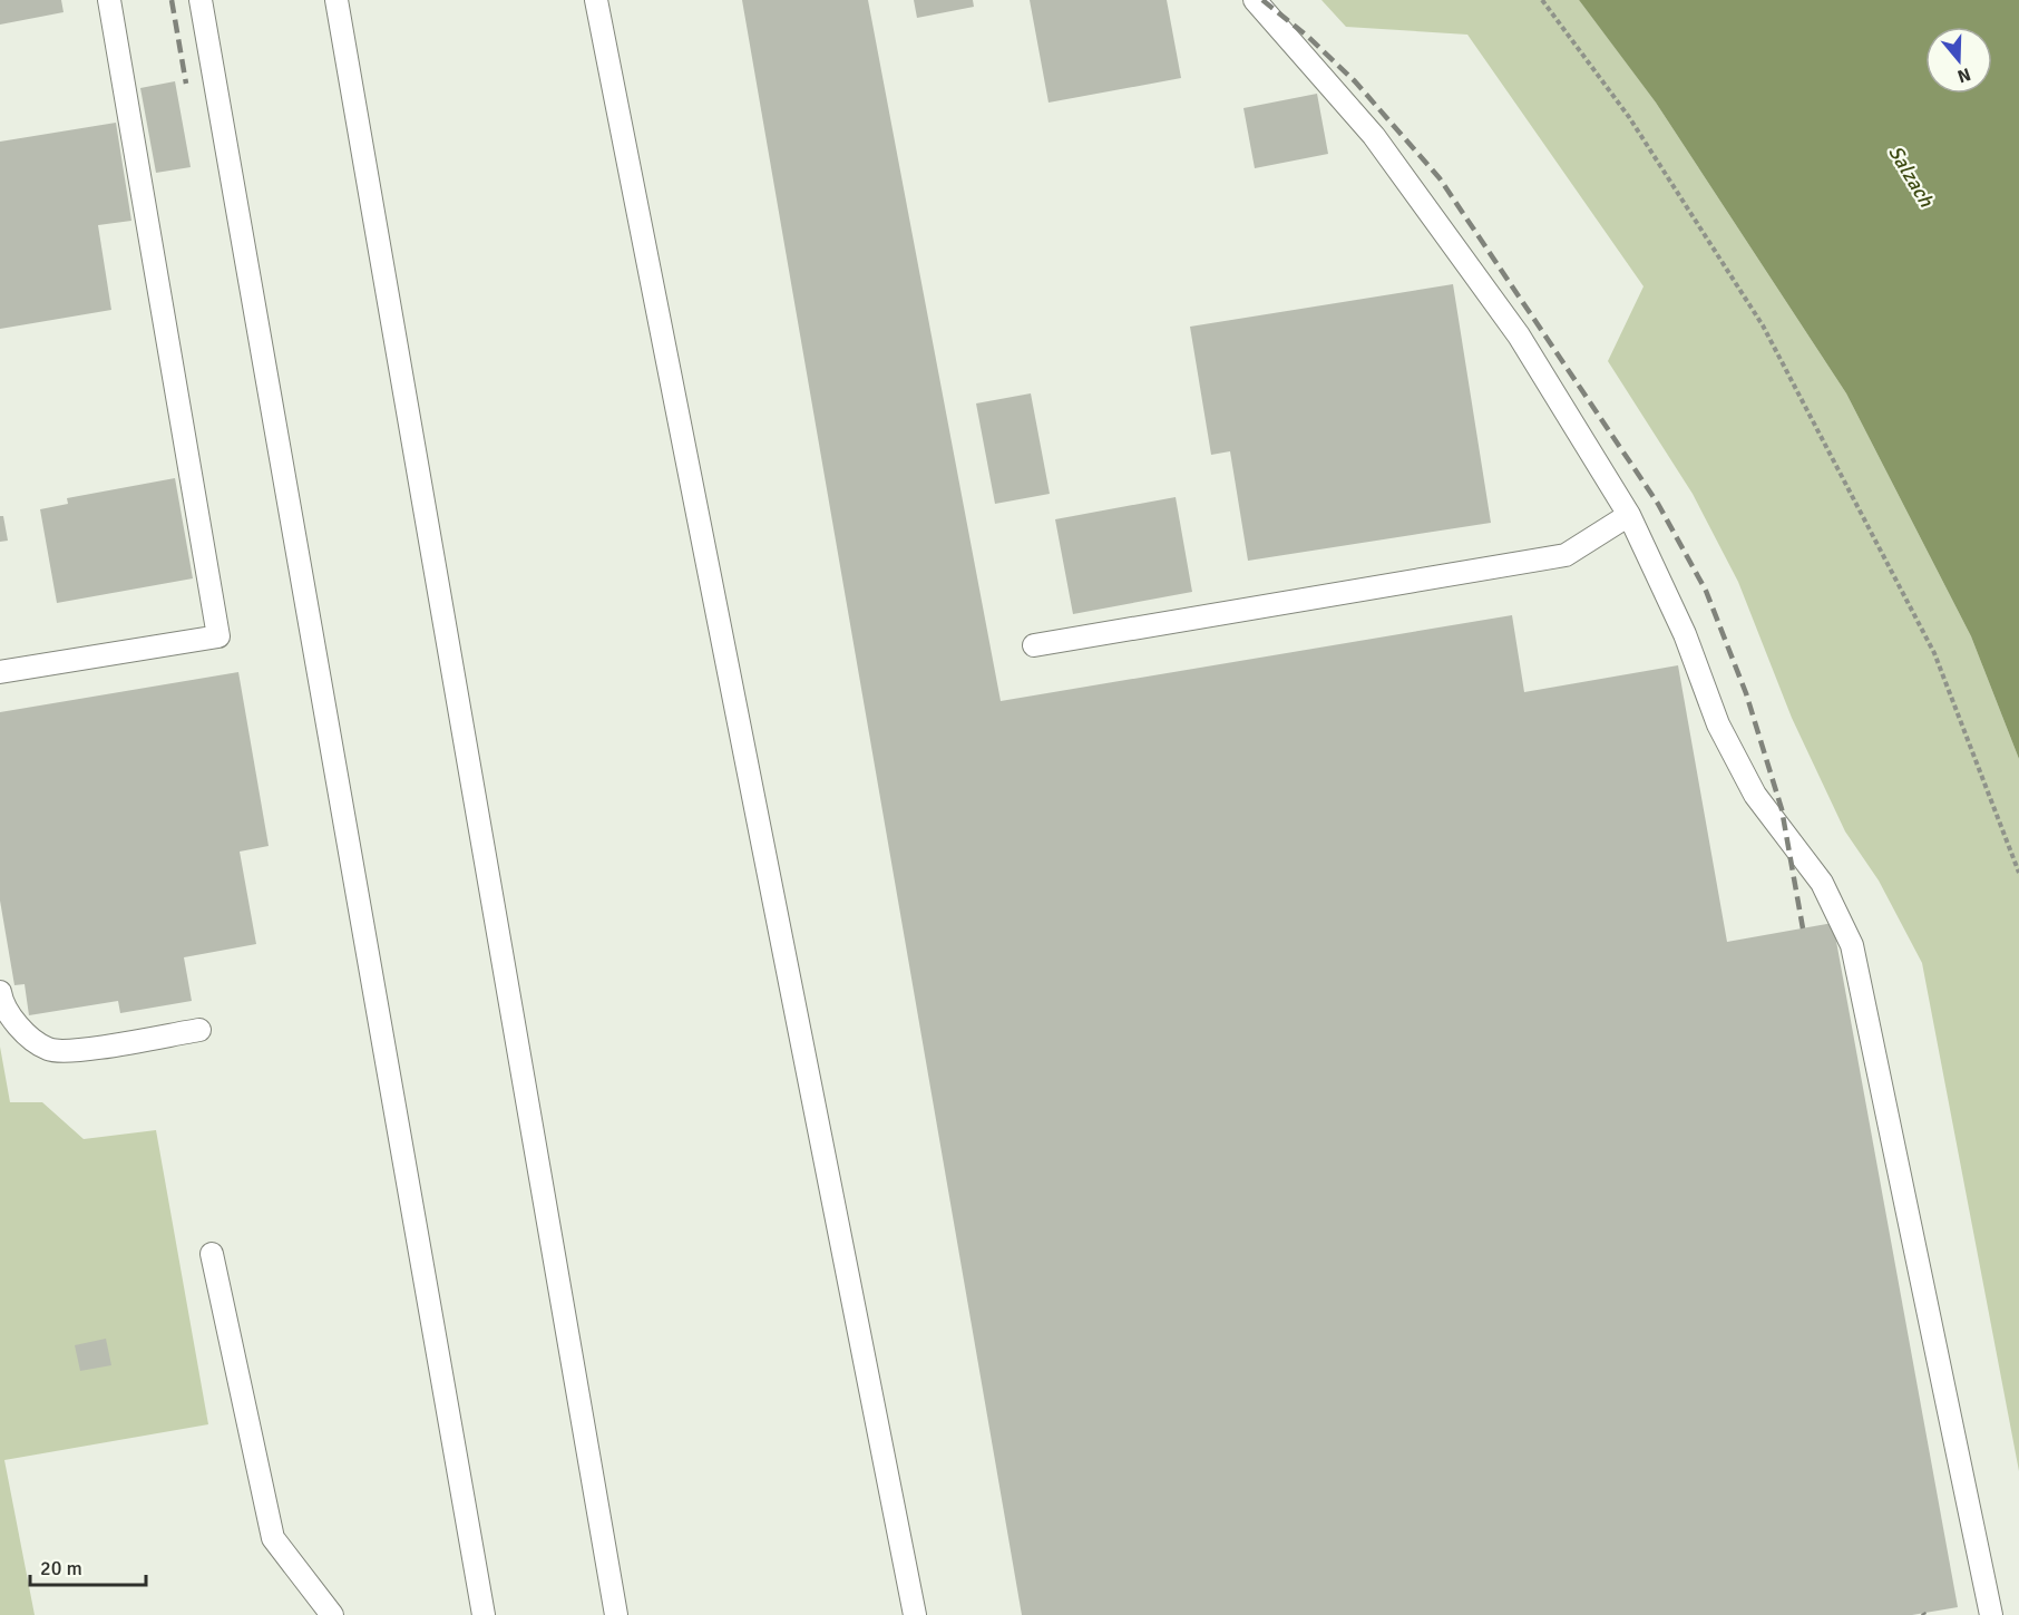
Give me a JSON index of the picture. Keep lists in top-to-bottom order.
{
  "water": ["Salzach"],
  "scale_bar": "20 m",
  "north": "bottom"
}
